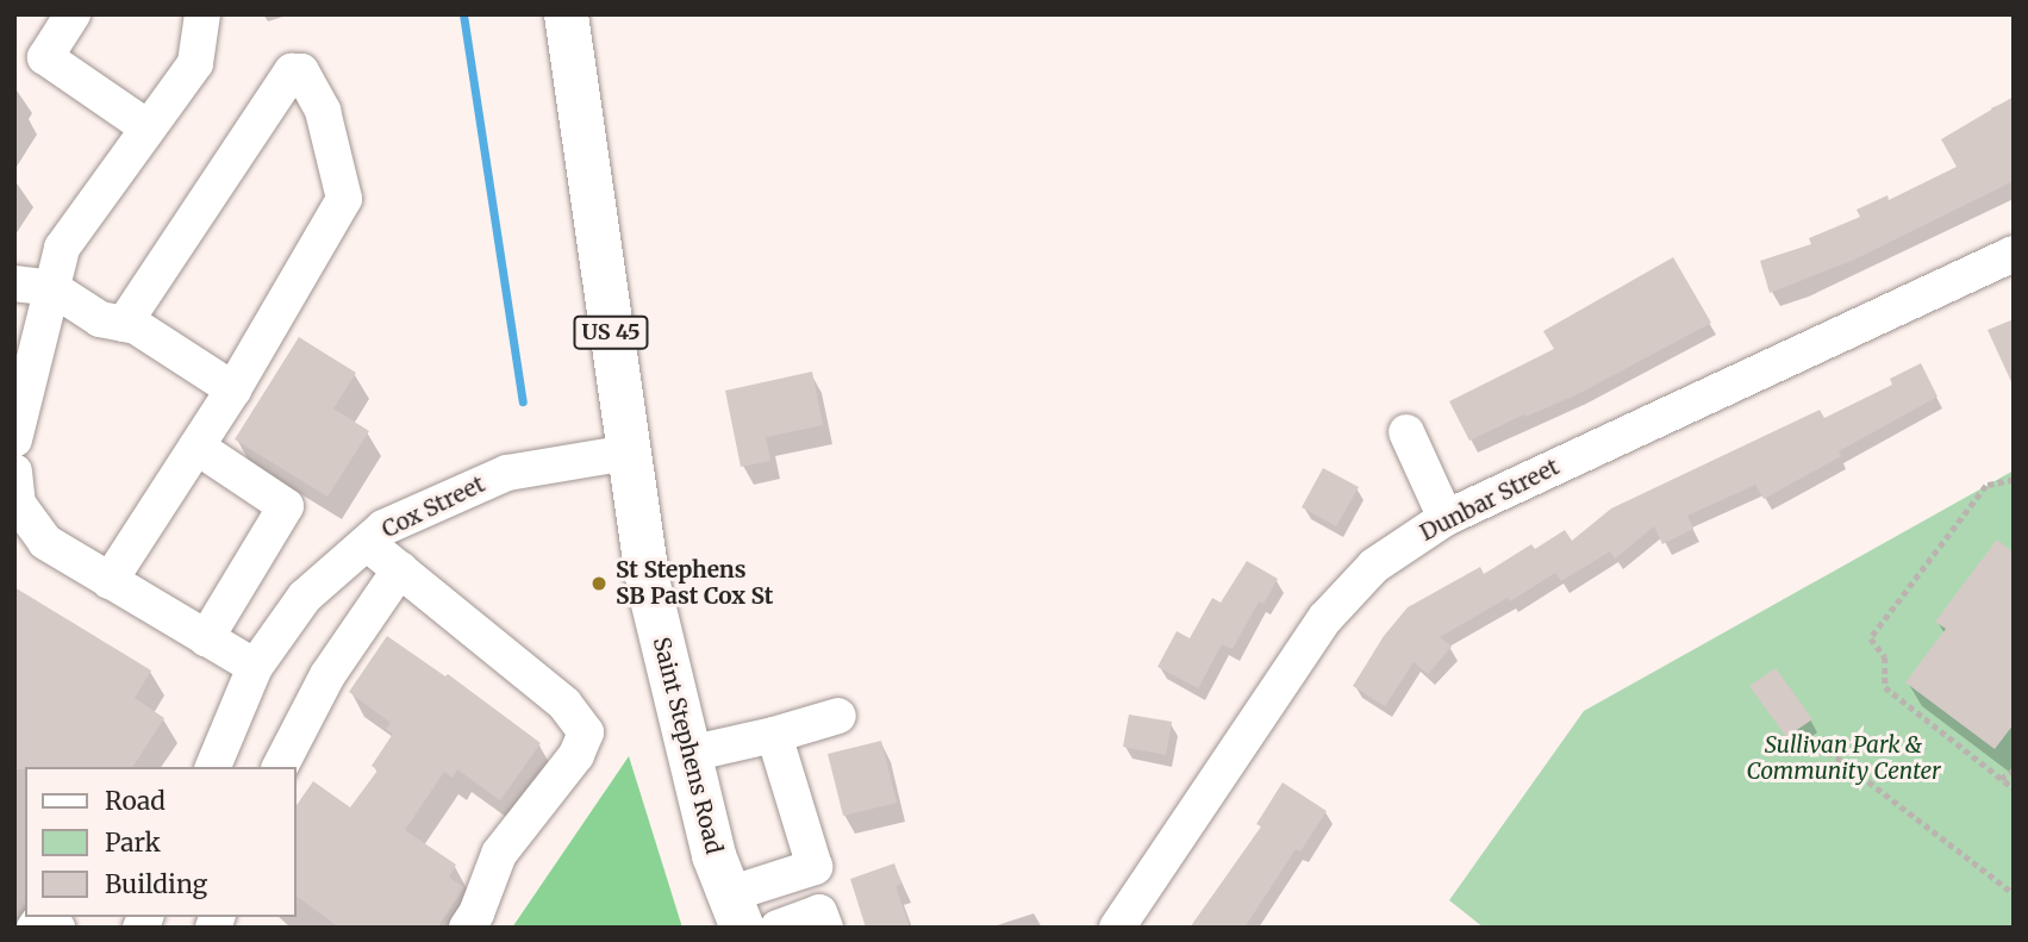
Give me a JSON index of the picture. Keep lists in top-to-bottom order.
{
  "streets": {
    "main road": ["US 45", "Saint Stephens Road"],
    "street": ["Dunbar Street", "Cox Street"]
  },
  "crossings": [
    ["Cox Street", "Saint Stephens Road"]
  ],
  "parks": ["Sullivan Park & Community Center"],
  "places": ["St Stephens SB Past Cox St"],
  "legend": ["Road", "Park", "Building"]
}
